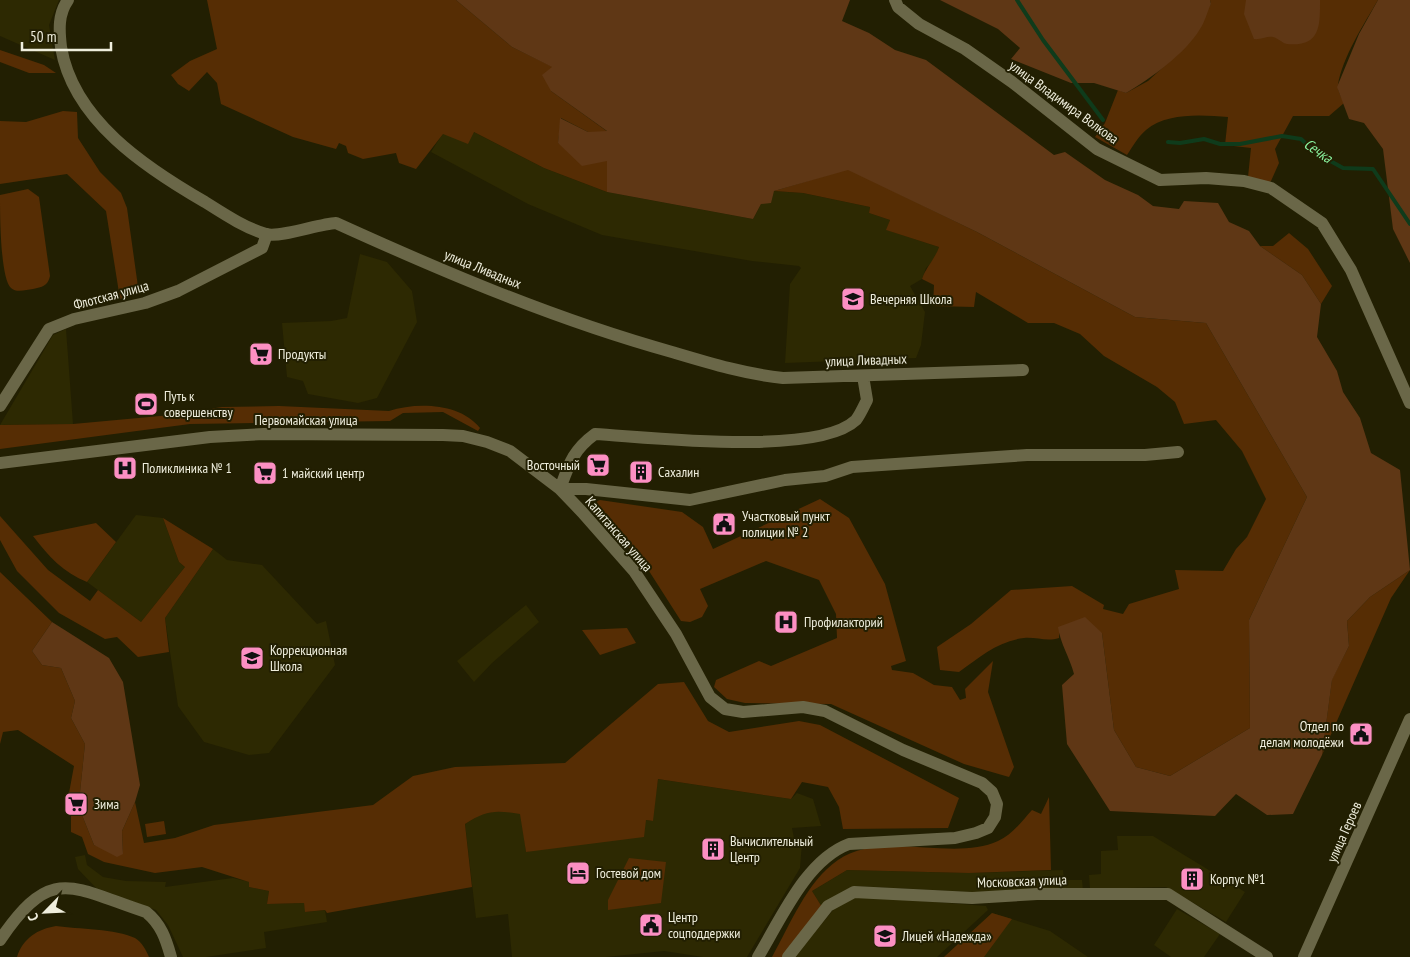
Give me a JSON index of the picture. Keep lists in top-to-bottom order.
{
  "streets": {
    "street": [
      "улица Владимира Волкова",
      "улица Ливадных",
      "Флотская улица",
      "Первомайская улица",
      "Капитанская улица",
      "улица Героев",
      "Московская улица"
    ]
  },
  "crossings": [
    ["улица Ливадных", "Флотская улица"],
    ["Первомайская улица", "Капитанская улица"]
  ],
  "water": ["Сечка"],
  "places": {
    "school or university": ["Вечерняя Школа", "Коррекционная Школа", "Лицей «Надежда»"],
    "supermarket": [
      "Продукты",
      "Восточный",
      "1 майский центр",
      "Зима"
    ],
    "sports": ["Путь к совершенству"],
    "hospital": ["Поликлиника № 1", "Профилакторий"],
    "building": ["Сахалин", "Вычислительный Центр", "Корпус №1"],
    "public building": ["Участковый пункт полиции № 2", "Отдел по делам молодёжи", "Центр соцподдержки"],
    "hotel": ["Гостевой дом"]
  },
  "scale_bar": "50 m",
  "north": "bottom left"
}
